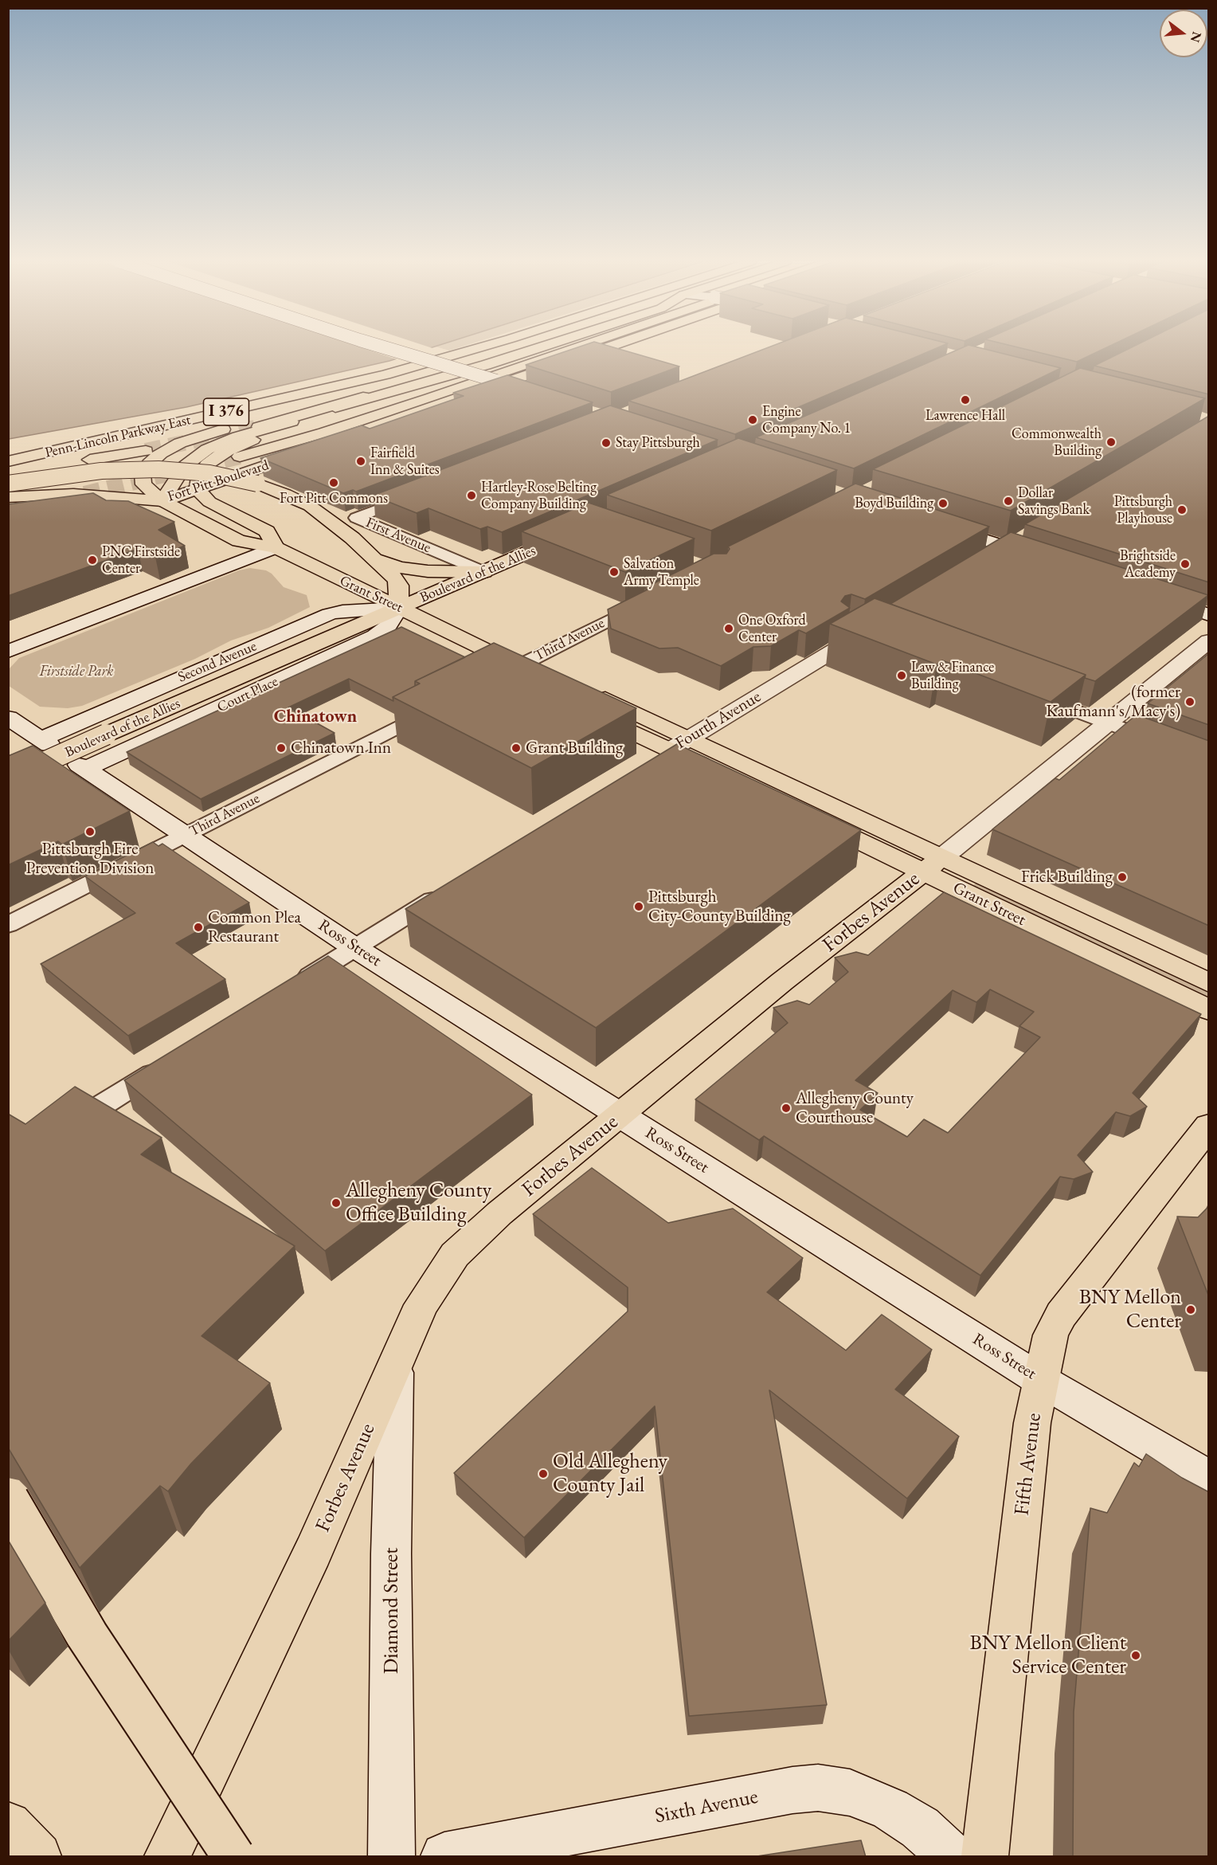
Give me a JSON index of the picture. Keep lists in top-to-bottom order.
{
  "streets": {
    "main road": [
      "I 376",
      "Penn-Lincoln Parkway East",
      "Fort Pitt Boulevard",
      "Boulevard of the Allies",
      "Grant Street",
      "Second Avenue",
      "Court Place",
      "Fourth Avenue",
      "Forbes Avenue",
      "Ross Street",
      "Fifth Avenue",
      "Diamond Street",
      "Sixth Avenue"
    ],
    "street": ["First Avenue", "Third Avenue"]
  },
  "crossings": [
    ["Fort Pitt Boulevard", "Grant Street"],
    ["First Avenue", "Boulevard of the Allies"],
    ["Boulevard of the Allies", "Grant Street"],
    ["Boulevard of the Allies", "Second Avenue"],
    ["Boulevard of the Allies", "Court Place"],
    ["Grant Street", "Third Avenue"],
    ["Grant Street", "Second Avenue"],
    ["Grant Street", "Court Place"],
    ["Grant Street", "Fourth Avenue"],
    ["Grant Street", "Forbes Avenue"],
    ["Third Avenue", "Ross Street"],
    ["Second Avenue", "Court Place"],
    ["Court Place", "Ross Street"],
    ["Forbes Avenue", "Ross Street"],
    ["Forbes Avenue", "Diamond Street"],
    ["Ross Street", "Fifth Avenue"]
  ],
  "districts": ["Chinatown"],
  "parks": ["Firstside Park"],
  "places": [
    "Lawrence Hall",
    "Engine Company No. 1",
    "Commonwealth Building",
    "Stay Pittsburgh",
    "Fairfield Inn & Suites",
    "Fort Pitt Commons",
    "Hartley-Rose Belting Company Building",
    "Dollar Savings Bank",
    "Boyd Building",
    "Pittsburgh Playhouse",
    "PNC Firstside Center",
    "Brightside Academy",
    "Salvation Army Temple",
    "One Oxford Center",
    "Law & Finance Building",
    "(former Kaufmann's/Macy's)",
    "Chinatown Inn",
    "Grant Building",
    "Pittsburgh Fire Prevention Division",
    "Frick Building",
    "Pittsburgh City-County Building",
    "Common Plea Restaurant",
    "Allegheny County Courthouse",
    "Allegheny County Office Building",
    "BNY Mellon Center",
    "Old Allegheny County Jail",
    "BNY Mellon Client Service Center"
  ],
  "north": "right"
}
